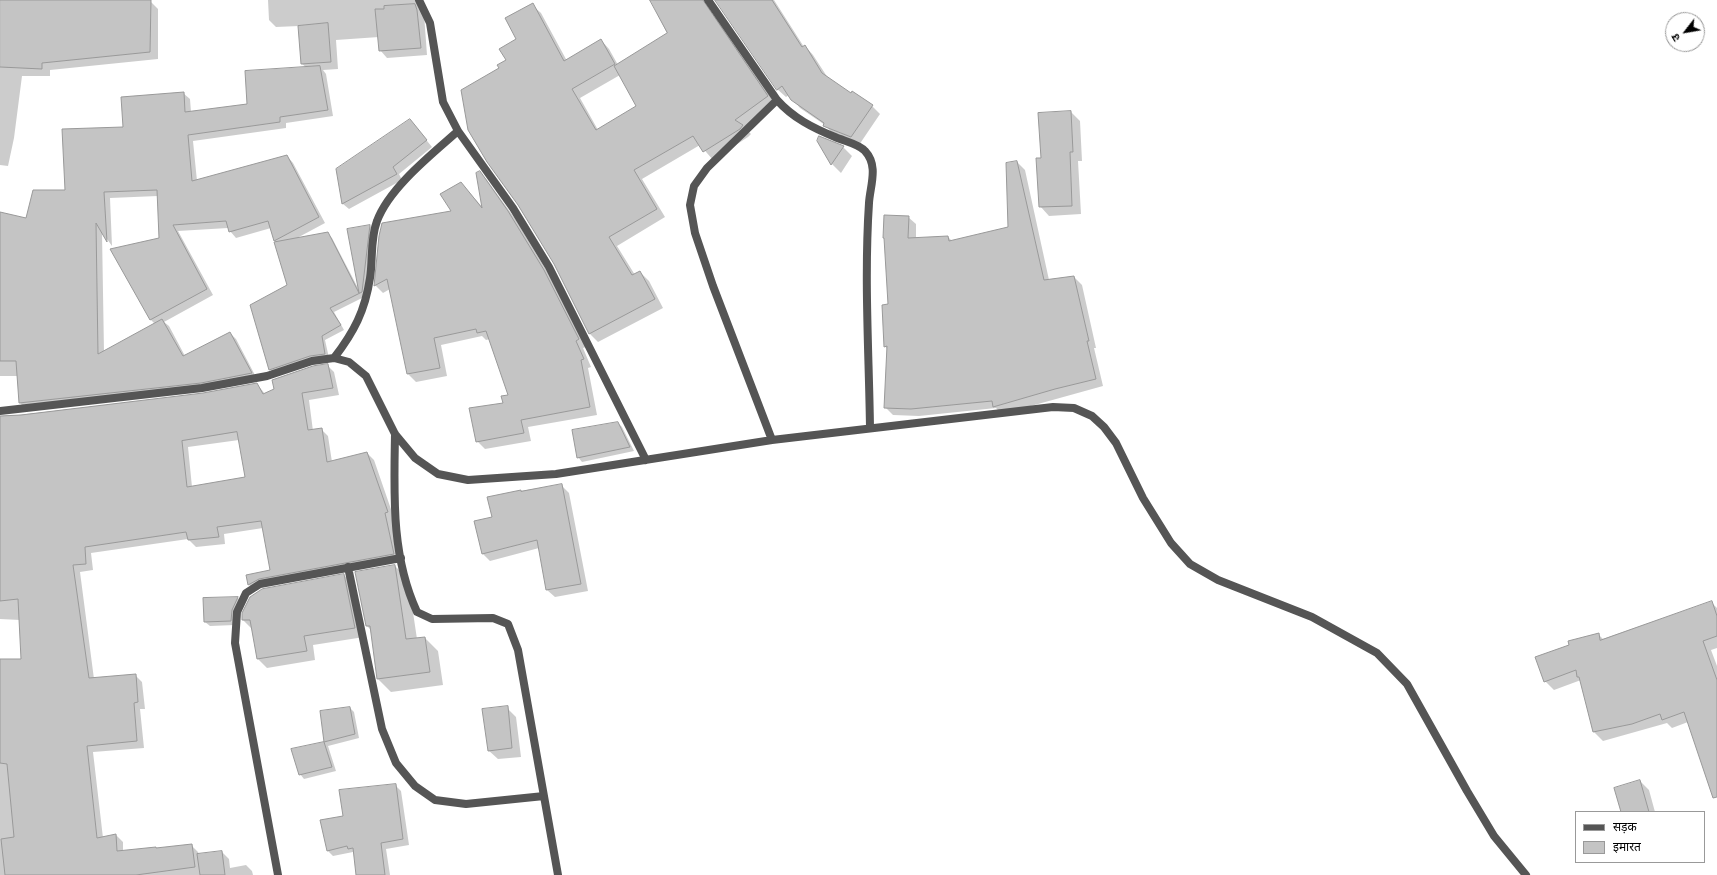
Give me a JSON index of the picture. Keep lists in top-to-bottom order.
{
  "legend": ["सड़क", "इमारत"],
  "north": "bottom left"
}
